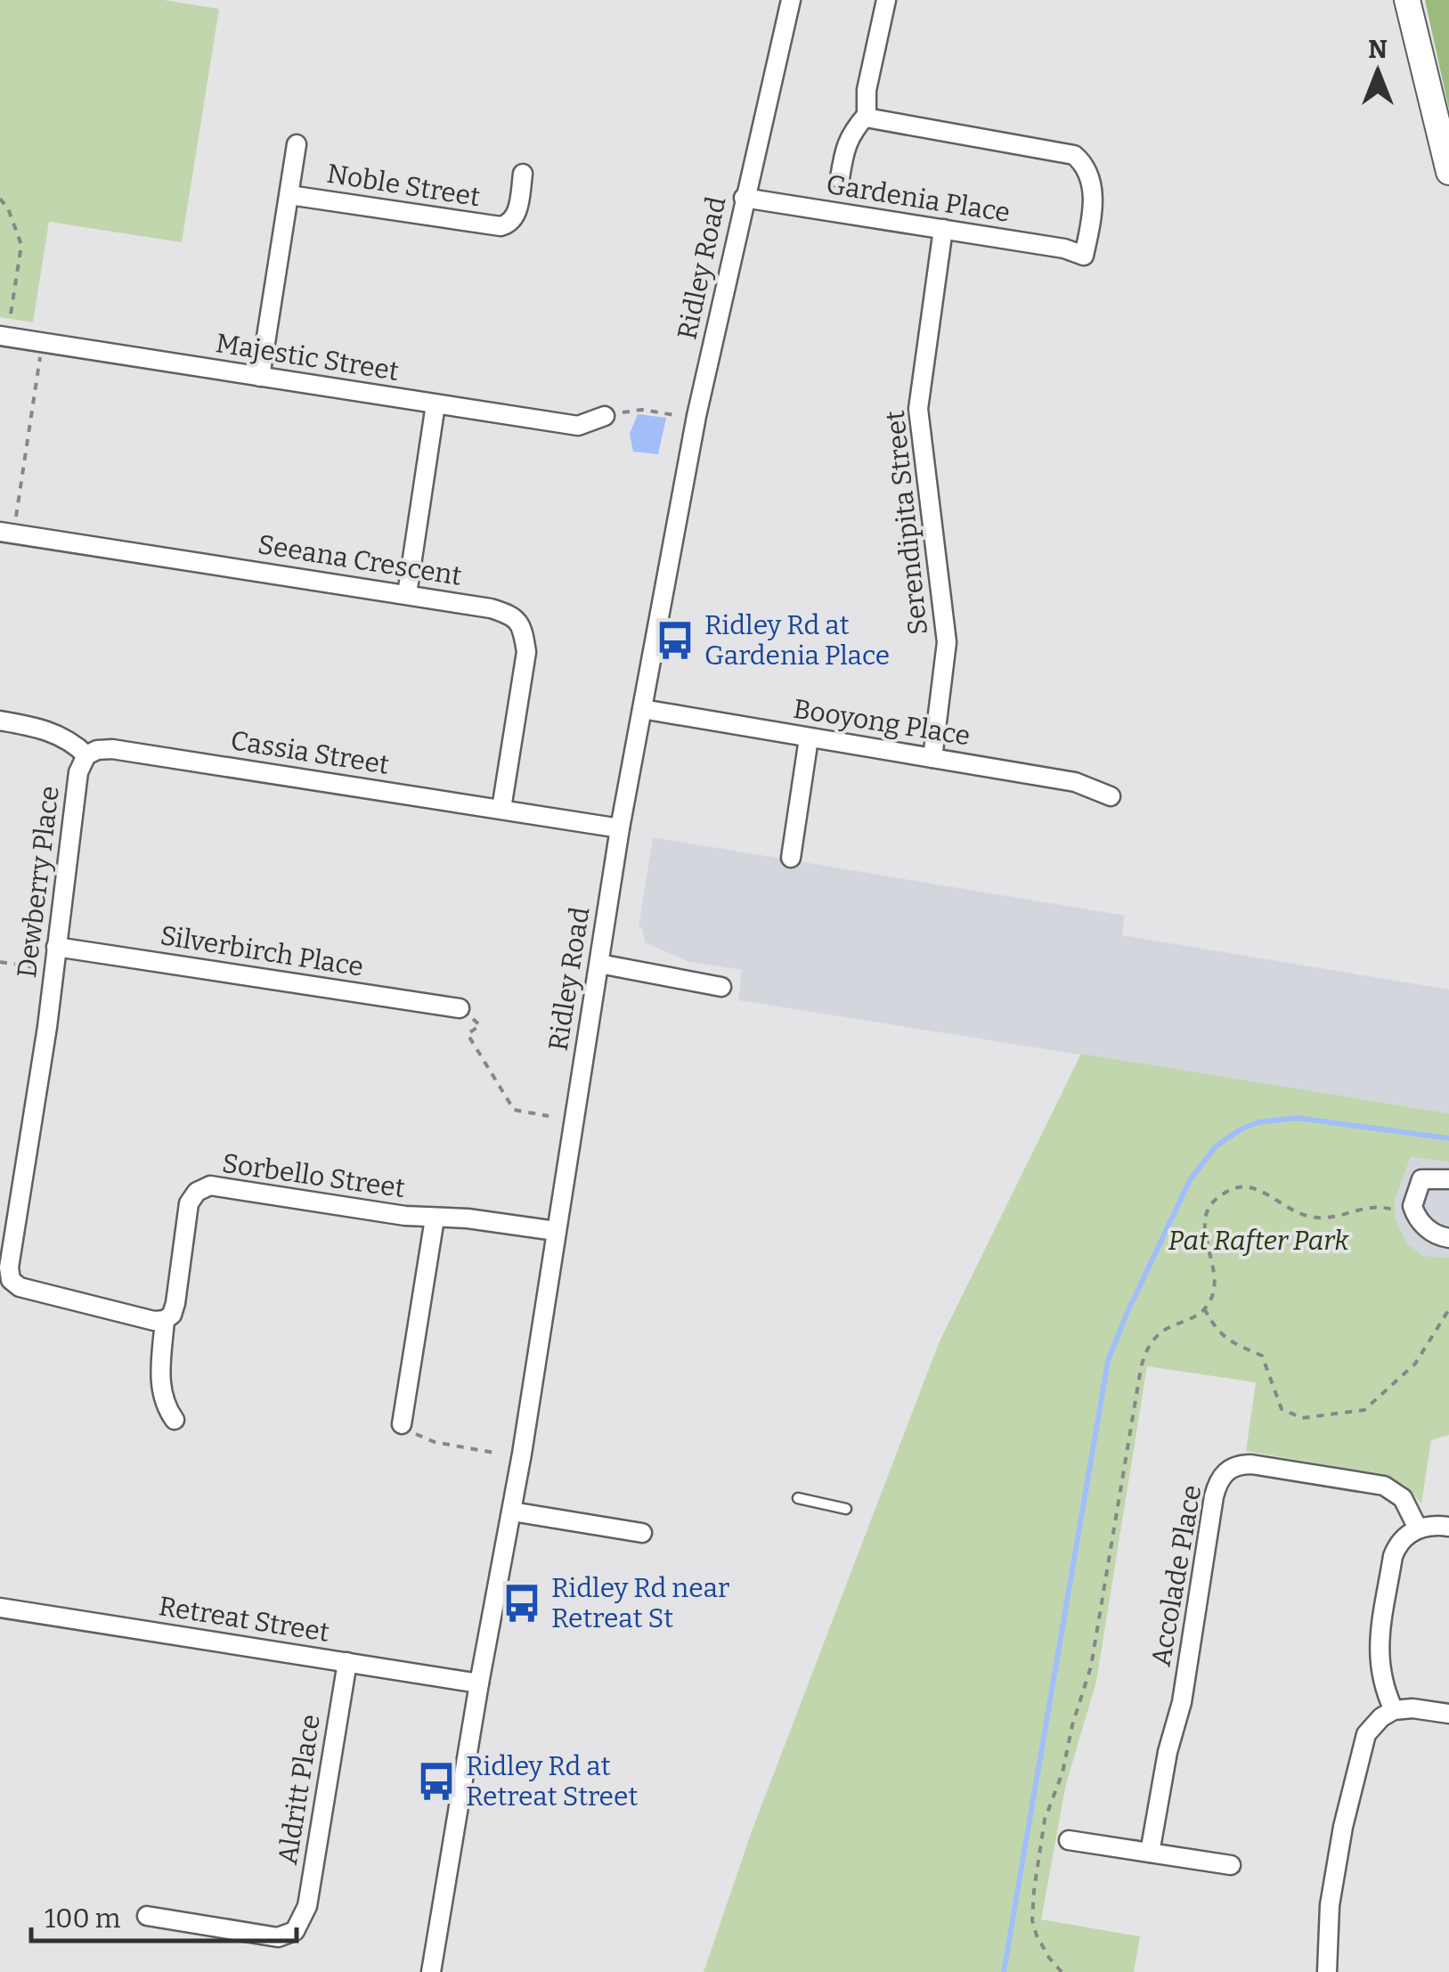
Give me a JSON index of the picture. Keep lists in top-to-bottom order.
{
  "streets": {
    "street": [
      "Noble Street",
      "Gardenia Place",
      "Ridley Road",
      "Majestic Street",
      "Serendipita Street",
      "Seeana Crescent",
      "Booyong Place",
      "Cassia Street",
      "Dewberry Place",
      "Silverbirch Place",
      "Sorbello Street",
      "Accolade Place",
      "Retreat Street",
      "Aldritt Place"
    ]
  },
  "crossings": [
    ["Gardenia Place", "Ridley Road"],
    ["Gardenia Place", "Serendipita Street"],
    ["Ridley Road", "Booyong Place"],
    ["Ridley Road", "Cassia Street"],
    ["Ridley Road", "Sorbello Street"],
    ["Ridley Road", "Retreat Street"],
    ["Serendipita Street", "Booyong Place"],
    ["Seeana Crescent", "Cassia Street"],
    ["Cassia Street", "Dewberry Place"],
    ["Dewberry Place", "Silverbirch Place"],
    ["Dewberry Place", "Sorbello Street"],
    ["Retreat Street", "Aldritt Place"]
  ],
  "parks": ["Pat Rafter Park"],
  "places": {
    "bus stop": ["Ridley Rd at Gardenia Place", "Ridley Rd near Retreat St", "Ridley Rd at Retreat Street"]
  },
  "scale_bar": "100 m",
  "north": "top"
}
